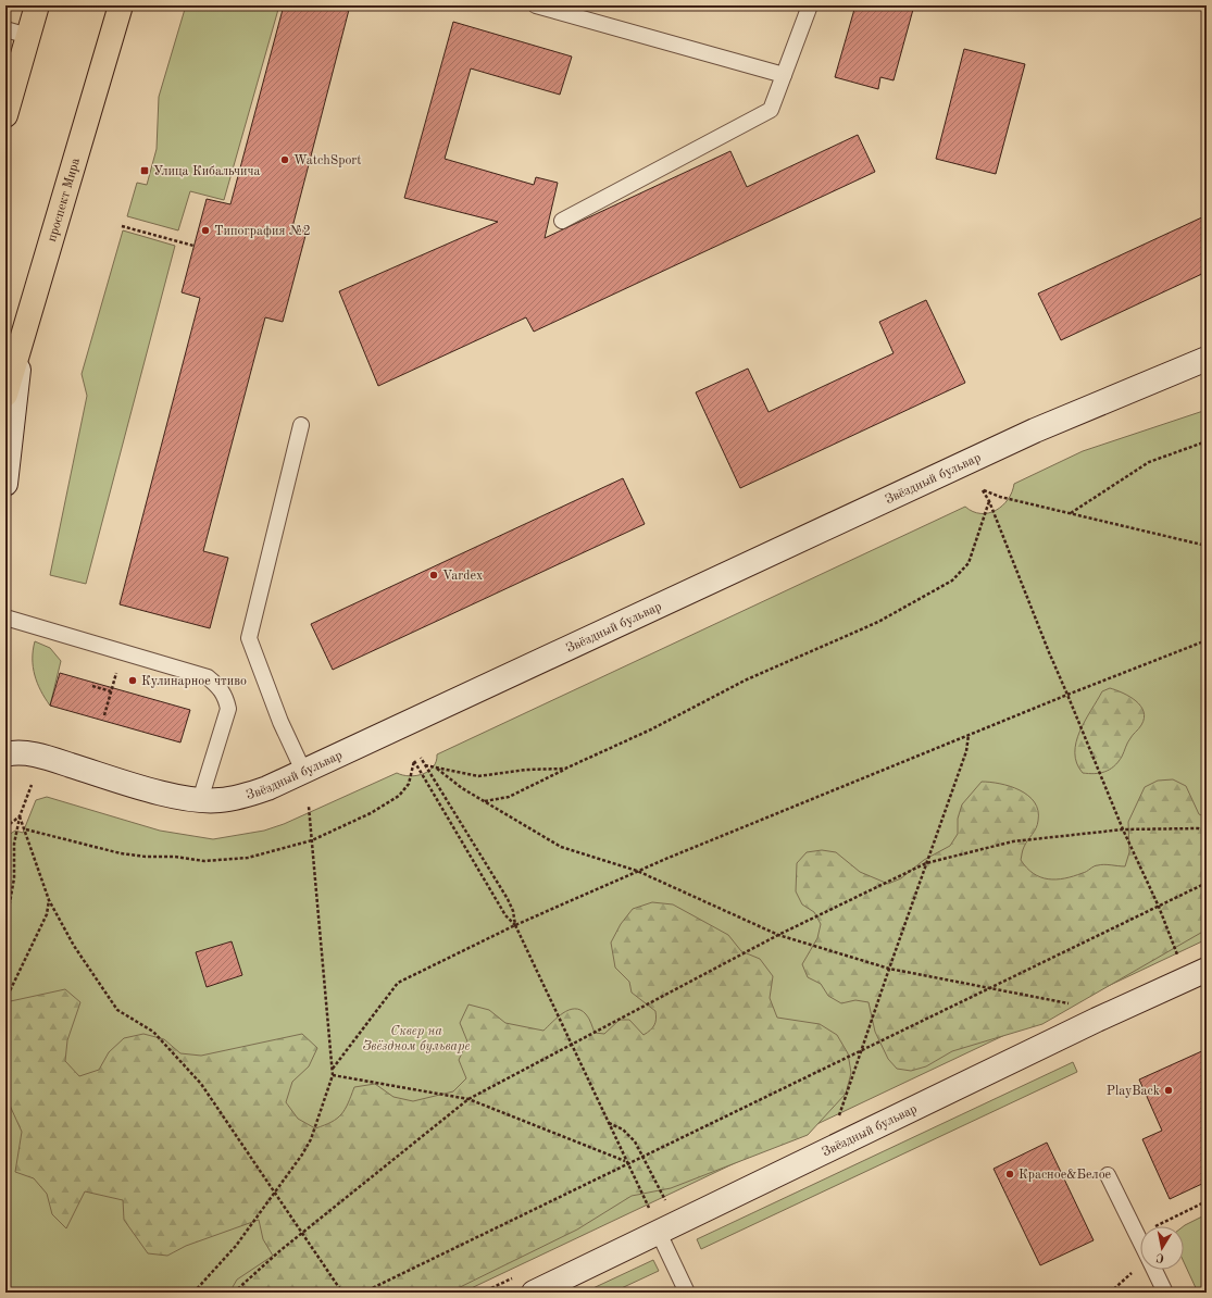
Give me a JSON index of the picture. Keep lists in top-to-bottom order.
{
  "streets": {
    "main road": ["проспект Мира"],
    "street": ["Звёздный бульвар"]
  },
  "parks": ["Сквер на Звёздном бульваре"],
  "places": {
    "other": [
      "WatchSport",
      "Типография №2",
      "Vardex",
      "Кулинарное чтиво",
      "PlayBack",
      "Красное&Белое"
    ],
    "transit": ["Улица Кибальчича"]
  },
  "north": "bottom"
}
